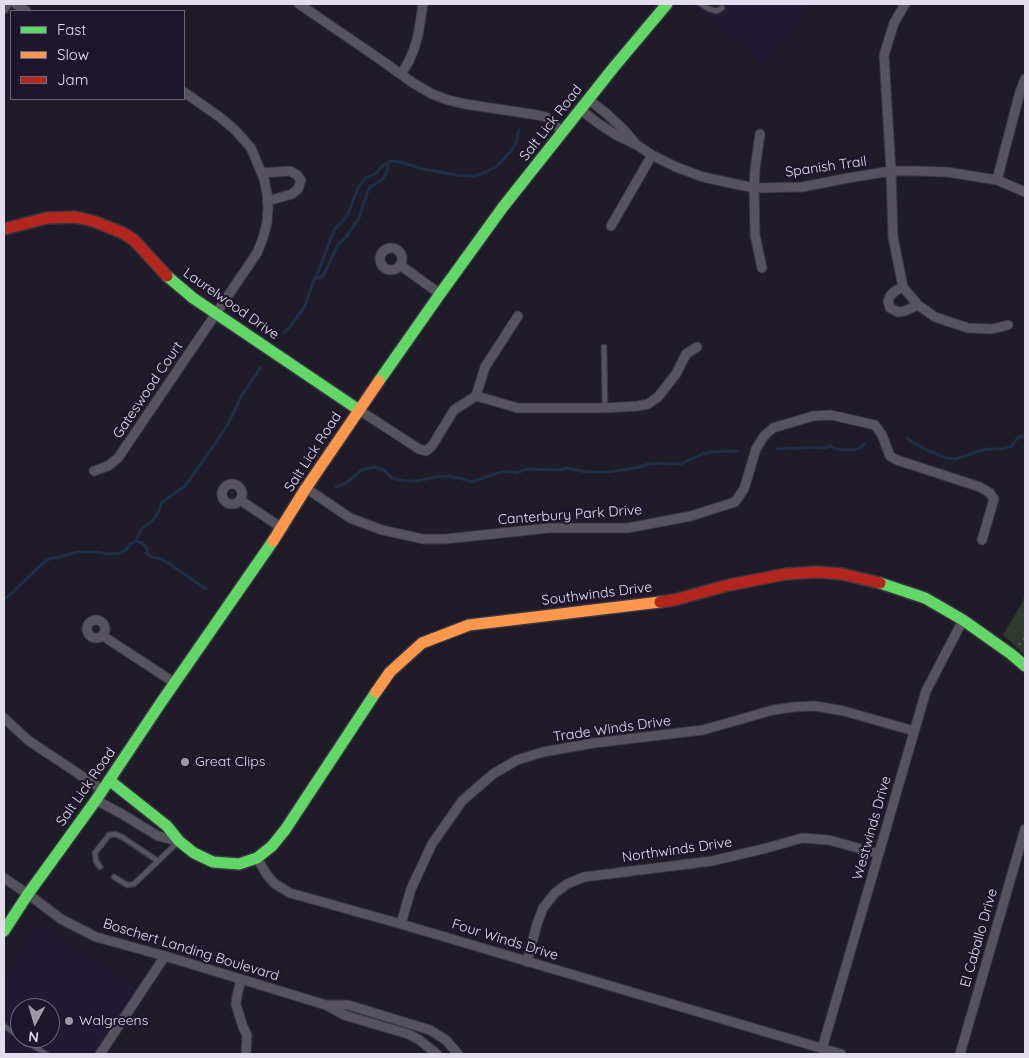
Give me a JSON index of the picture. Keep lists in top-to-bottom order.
{
  "streets": {
    "street": [
      "Salt Lick Road",
      "Spanish Trail",
      "Laurelwood Drive",
      "Gateswood Court",
      "Canterbury Park Drive",
      "Southwinds Drive",
      "Trade Winds Drive",
      "Westwinds Drive",
      "Northwinds Drive",
      "El Caballo Drive",
      "Four Winds Drive",
      "Boschert Landing Boulevard"
    ]
  },
  "crossings": [
    ["Salt Lick Road", "Spanish Trail"],
    ["Salt Lick Road", "Laurelwood Drive"],
    ["Salt Lick Road", "Canterbury Park Drive"],
    ["Salt Lick Road", "Boschert Landing Boulevard"],
    ["Laurelwood Drive", "Gateswood Court"],
    ["Southwinds Drive", "Westwinds Drive"],
    ["Southwinds Drive", "Four Winds Drive"],
    ["Trade Winds Drive", "Westwinds Drive"],
    ["Trade Winds Drive", "Four Winds Drive"],
    ["Westwinds Drive", "Northwinds Drive"],
    ["Westwinds Drive", "Four Winds Drive"],
    ["Northwinds Drive", "Four Winds Drive"]
  ],
  "places": ["Great Clips", "Walgreens"],
  "legend": ["Fast", "Slow", "Jam"],
  "north": "bottom"
}
